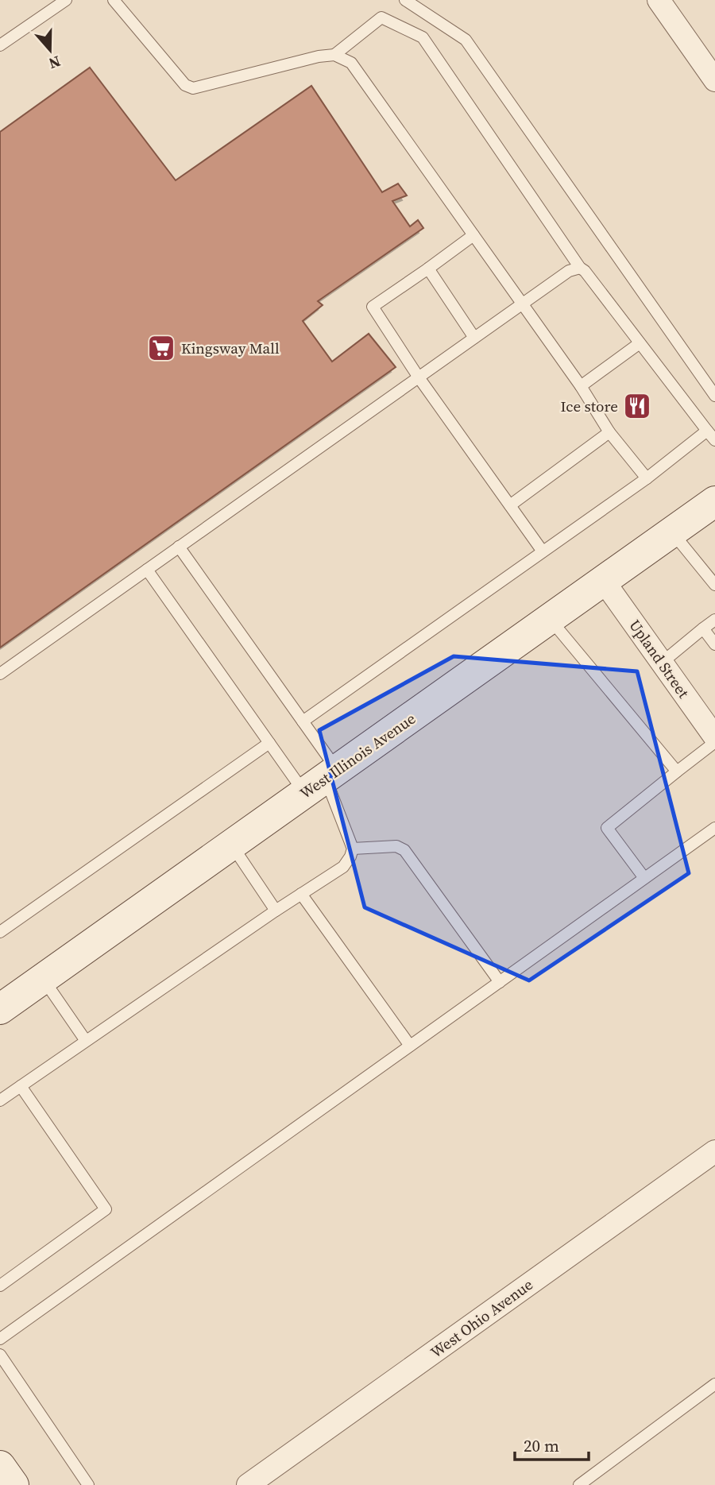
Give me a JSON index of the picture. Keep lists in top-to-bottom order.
{
  "streets": {
    "main road": ["West Illinois Avenue"],
    "street": ["Upland Street", "West Ohio Avenue"]
  },
  "crossings": [
    ["Upland Street", "West Illinois Avenue"]
  ],
  "places": {
    "supermarket": ["Kingsway Mall"],
    "restaurant": ["Ice store"]
  },
  "scale_bar": "20 m",
  "north": "bottom"
}
